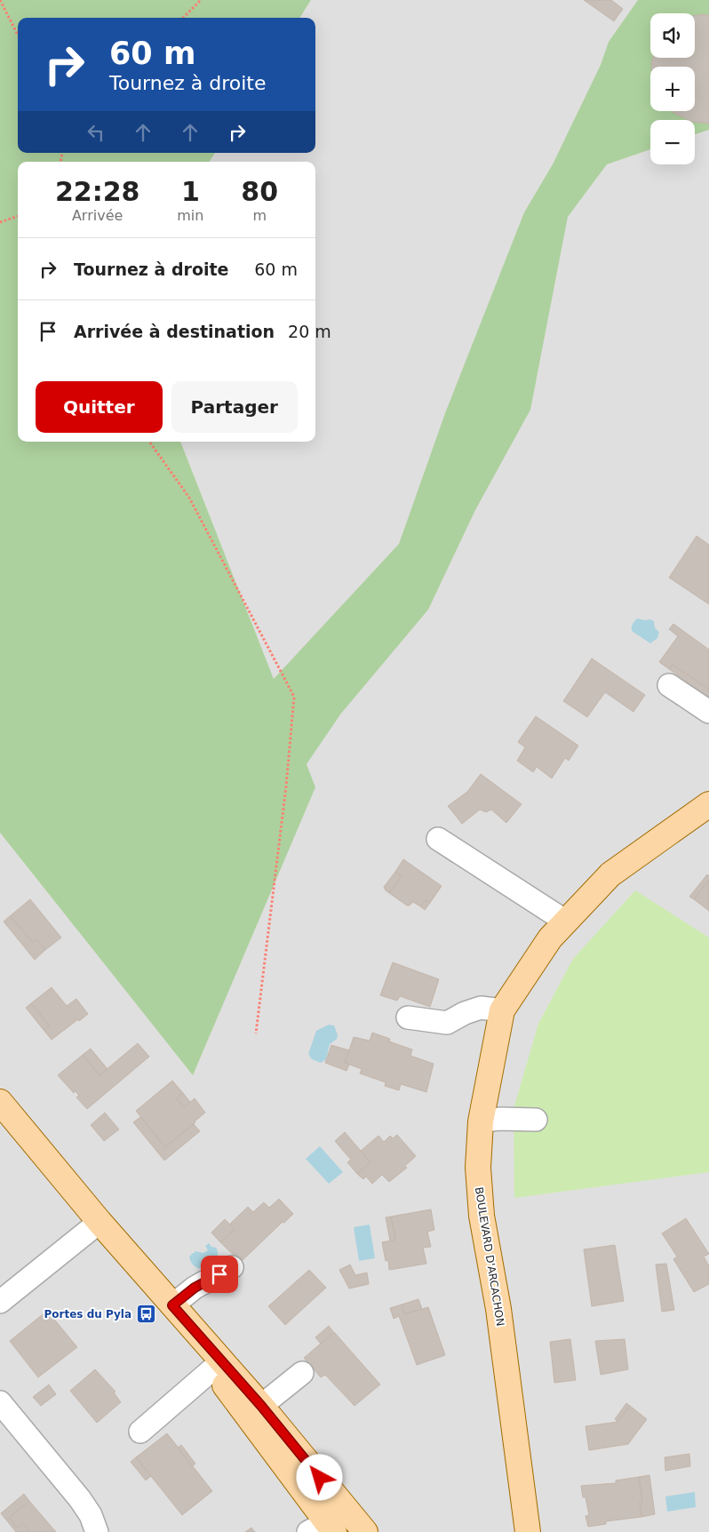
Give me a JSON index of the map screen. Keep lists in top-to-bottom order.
{
  "streets": {
    "main road": ["BOULEVARD D'ARCACHON"]
  },
  "places": {
    "bus stop": ["Portes du Pyla"]
  },
  "page": {
    "map_buttons": ["+", "−"],
    "turn": ["60 m", "Tournez à droite"],
    "eta": [
      "22:28",
      "Arrivée",
      "1",
      "min",
      "80",
      "m"
    ],
    "list": [
      {
        "name": "Tournez à droite",
        "value": "60 m"
      },
      {
        "name": "Arrivée à destination",
        "value": "20 m"
      }
    ],
    "buttons": ["Quitter", "Partager"]
  }
}
